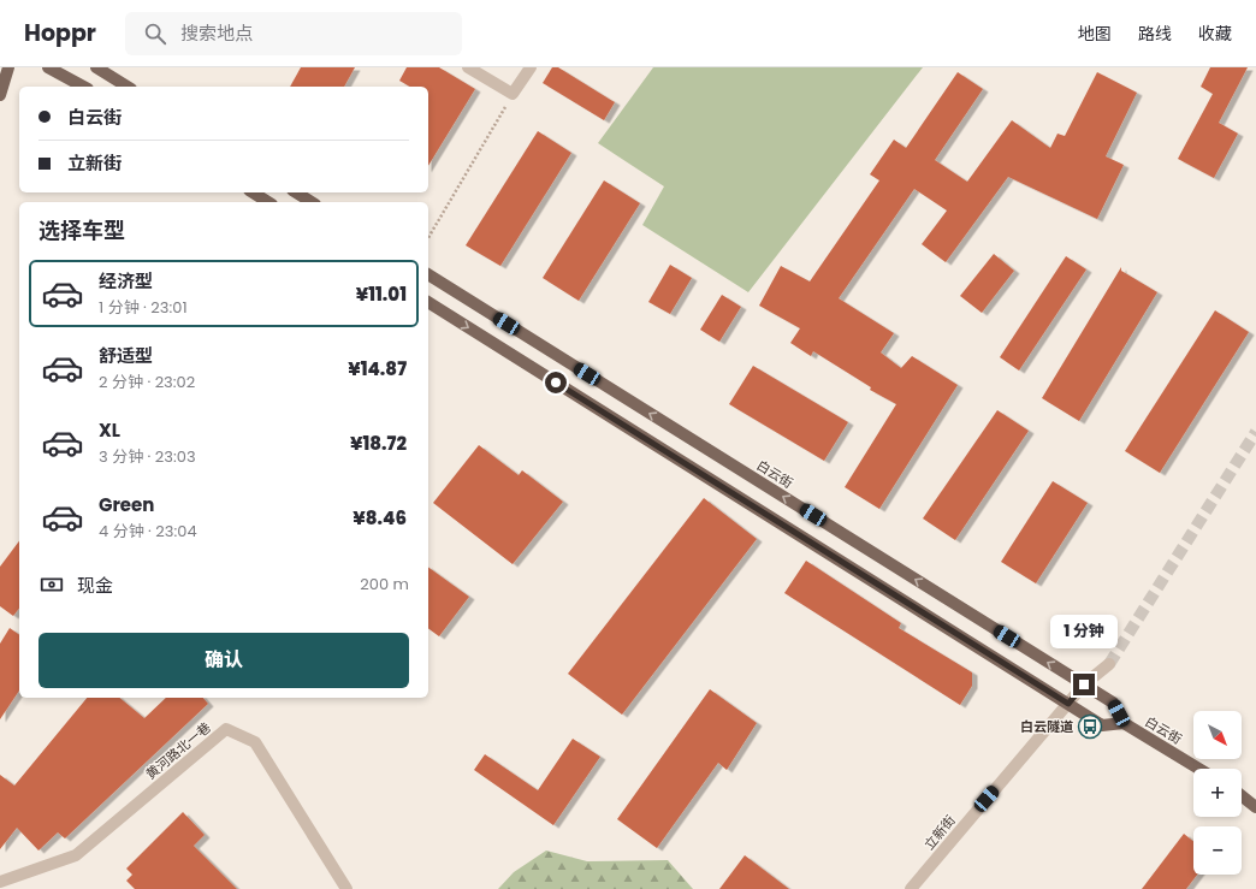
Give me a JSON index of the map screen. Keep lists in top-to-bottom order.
{
  "streets": {
    "main road": ["白云街"],
    "street": ["黄河路北一巷", "立新街"]
  },
  "crossings": [
    ["白云街", "立新街"]
  ],
  "places": {
    "bus stop": ["白云隧道"]
  },
  "north": "bottom right",
  "page": {
    "header": "Hoppr",
    "search": "搜索地点",
    "nav": ["地图", "路线", "收藏"],
    "banner": ["白云街", "立新街"],
    "heading": "选择车型",
    "list": [
      {
        "name": "经济型",
        "note": "1 分钟 · 23:01",
        "value": "¥11.01"
      },
      {
        "name": "舒适型",
        "note": "2 分钟 · 23:02",
        "value": "¥14.87"
      },
      {
        "name": "XL",
        "note": "3 分钟 · 23:03",
        "value": "¥18.72"
      },
      {
        "name": "Green",
        "note": "4 分钟 · 23:04",
        "value": "¥8.46"
      }
    ],
    "pay": ["现金", "200 m"],
    "bubble": "1 分钟",
    "buttons": "确认",
    "map_buttons": ["+", "−"]
  }
}
